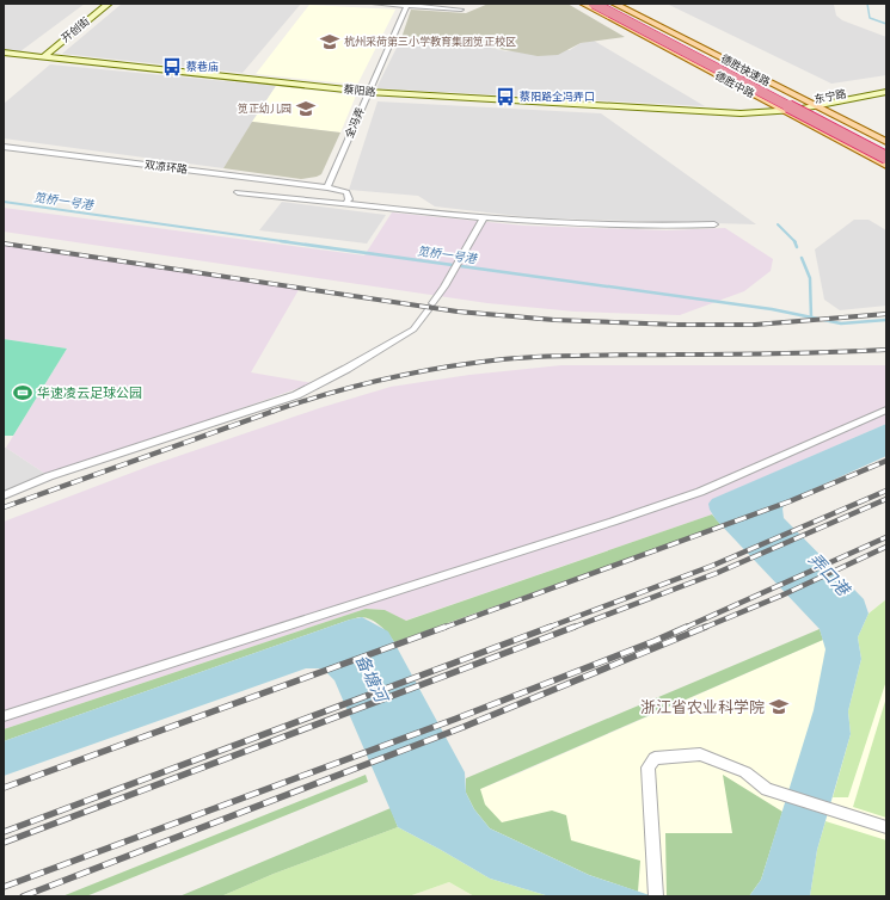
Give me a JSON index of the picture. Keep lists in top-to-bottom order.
{
  "streets": {
    "highway": ["德胜快速路"],
    "main road": ["德胜中路"],
    "street": [
      "开创街",
      "蔡阳路",
      "东宁路",
      "全冯弄",
      "双凉环路"
    ]
  },
  "crossings": [
    ["开创街", "蔡阳路"],
    ["德胜中路", "东宁路"],
    ["蔡阳路", "东宁路"],
    ["蔡阳路", "全冯弄"],
    ["全冯弄", "双凉环路"]
  ],
  "water": ["笕桥一号港", "弄口港", "备塘河"],
  "places": {
    "school or university": ["杭州采荷第三小学教育集团笕正校区", "笕正幼儿园", "浙江省农业科学院"],
    "bus stop": ["蔡巷庙", "蔡阳路全冯弄口"],
    "sports": ["华速凌云足球公园"]
  }
}
